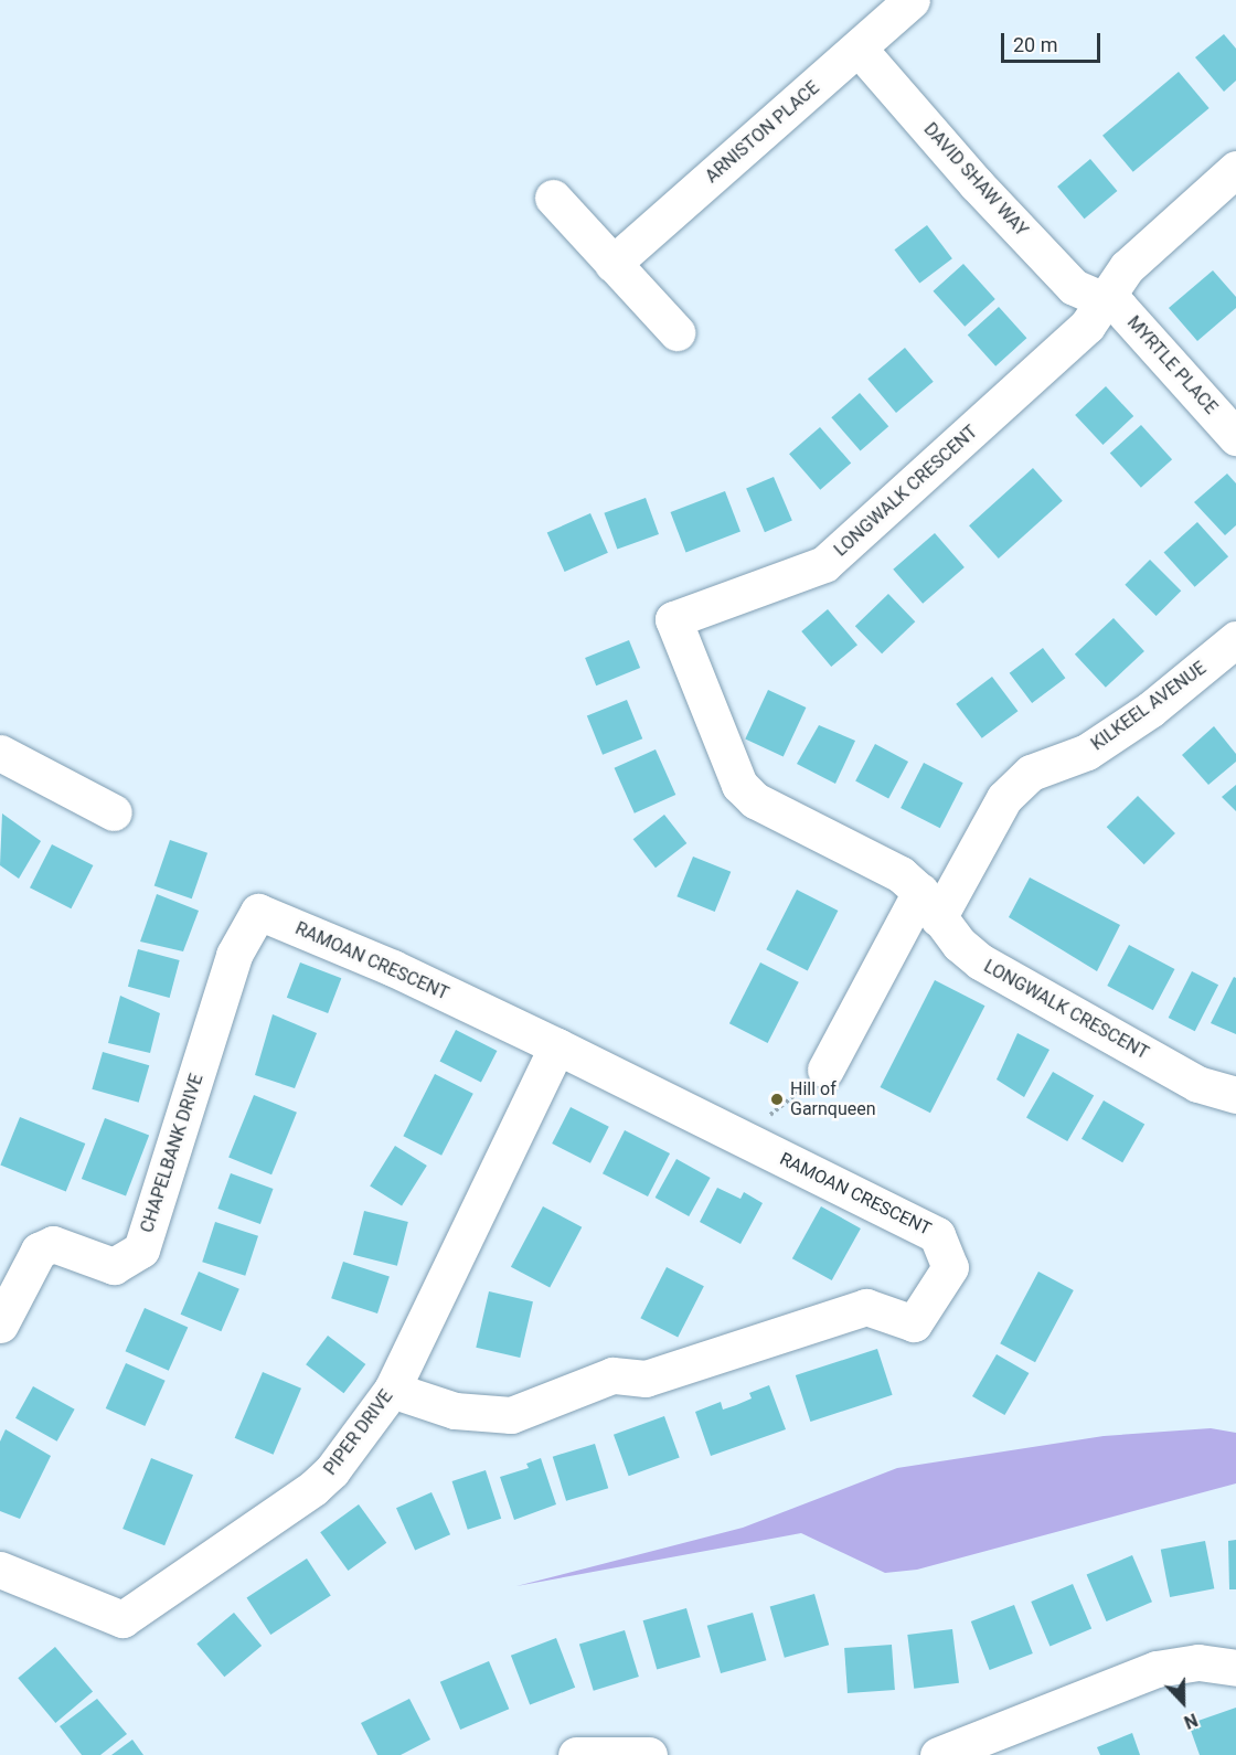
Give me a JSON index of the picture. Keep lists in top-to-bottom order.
{
  "streets": {
    "street": [
      "ARNISTON PLACE",
      "DAVID SHAW WAY",
      "MYRTLE PLACE",
      "LONGWALK CRESCENT",
      "KILKEEL AVENUE",
      "RAMOAN CRESCENT",
      "CHAPELBANK DRIVE",
      "PIPER DRIVE"
    ]
  },
  "crossings": [
    ["ARNISTON PLACE", "DAVID SHAW WAY"],
    ["DAVID SHAW WAY", "MYRTLE PLACE"],
    ["DAVID SHAW WAY", "LONGWALK CRESCENT"],
    ["MYRTLE PLACE", "LONGWALK CRESCENT"],
    ["LONGWALK CRESCENT", "KILKEEL AVENUE"],
    ["RAMOAN CRESCENT", "CHAPELBANK DRIVE"],
    ["RAMOAN CRESCENT", "PIPER DRIVE"]
  ],
  "places": ["Hill of Garnqueen"],
  "scale_bar": "20 m",
  "north": "bottom"
}
